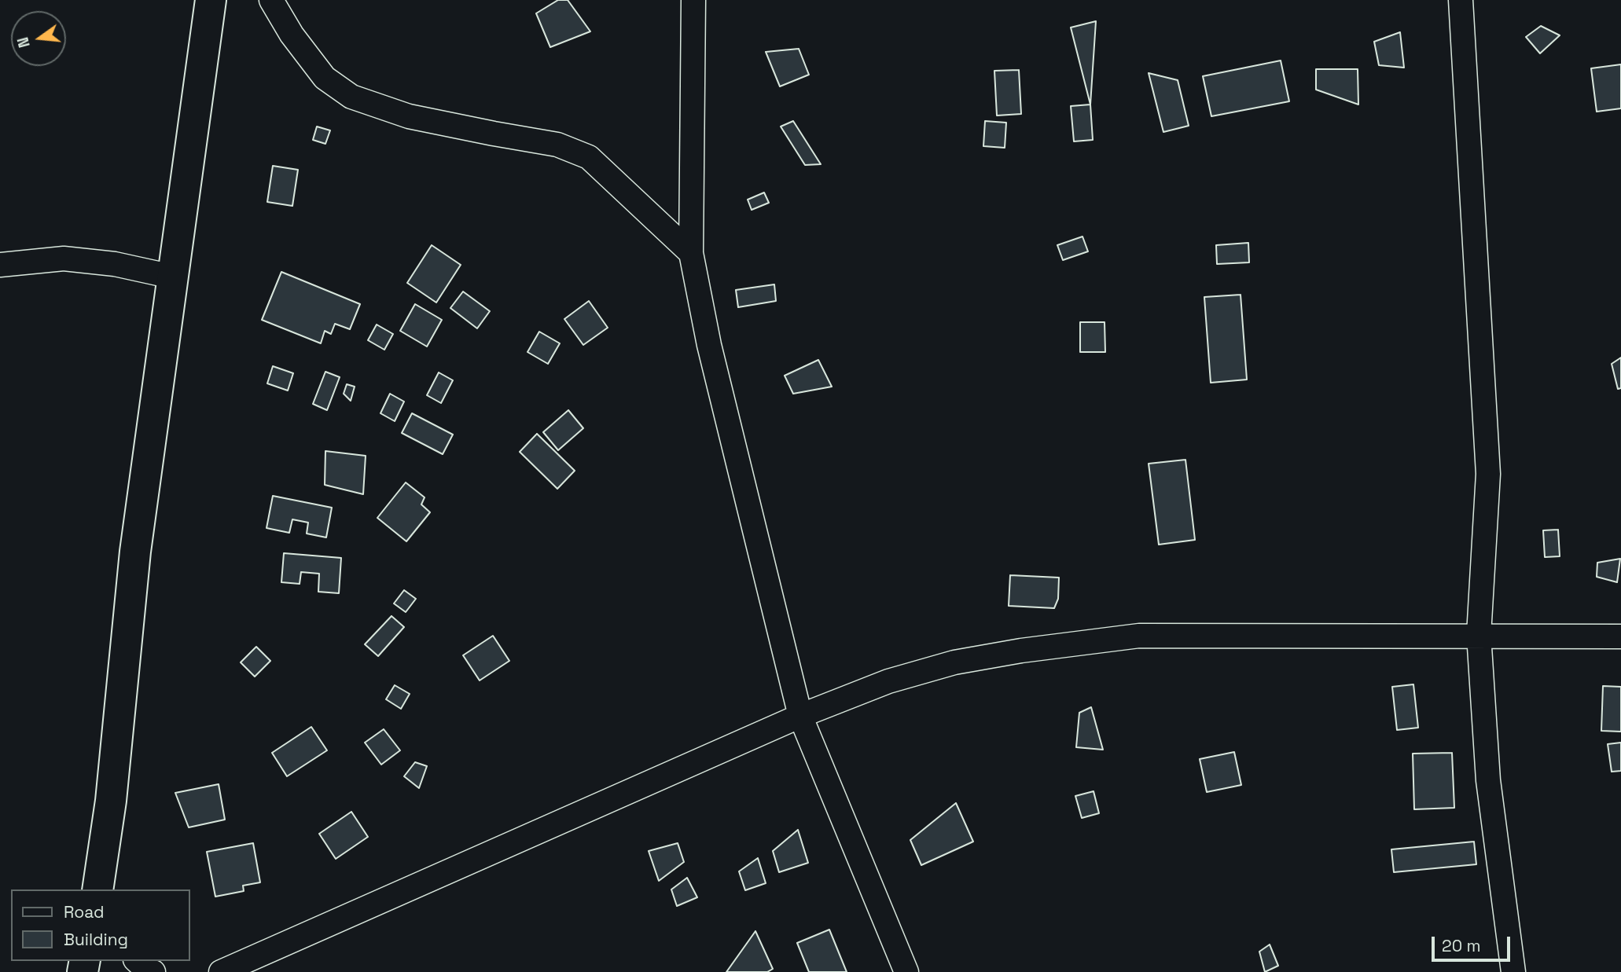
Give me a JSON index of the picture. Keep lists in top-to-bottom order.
{
  "legend": ["Road", "Building"],
  "scale_bar": "20 m",
  "north": "left"
}
